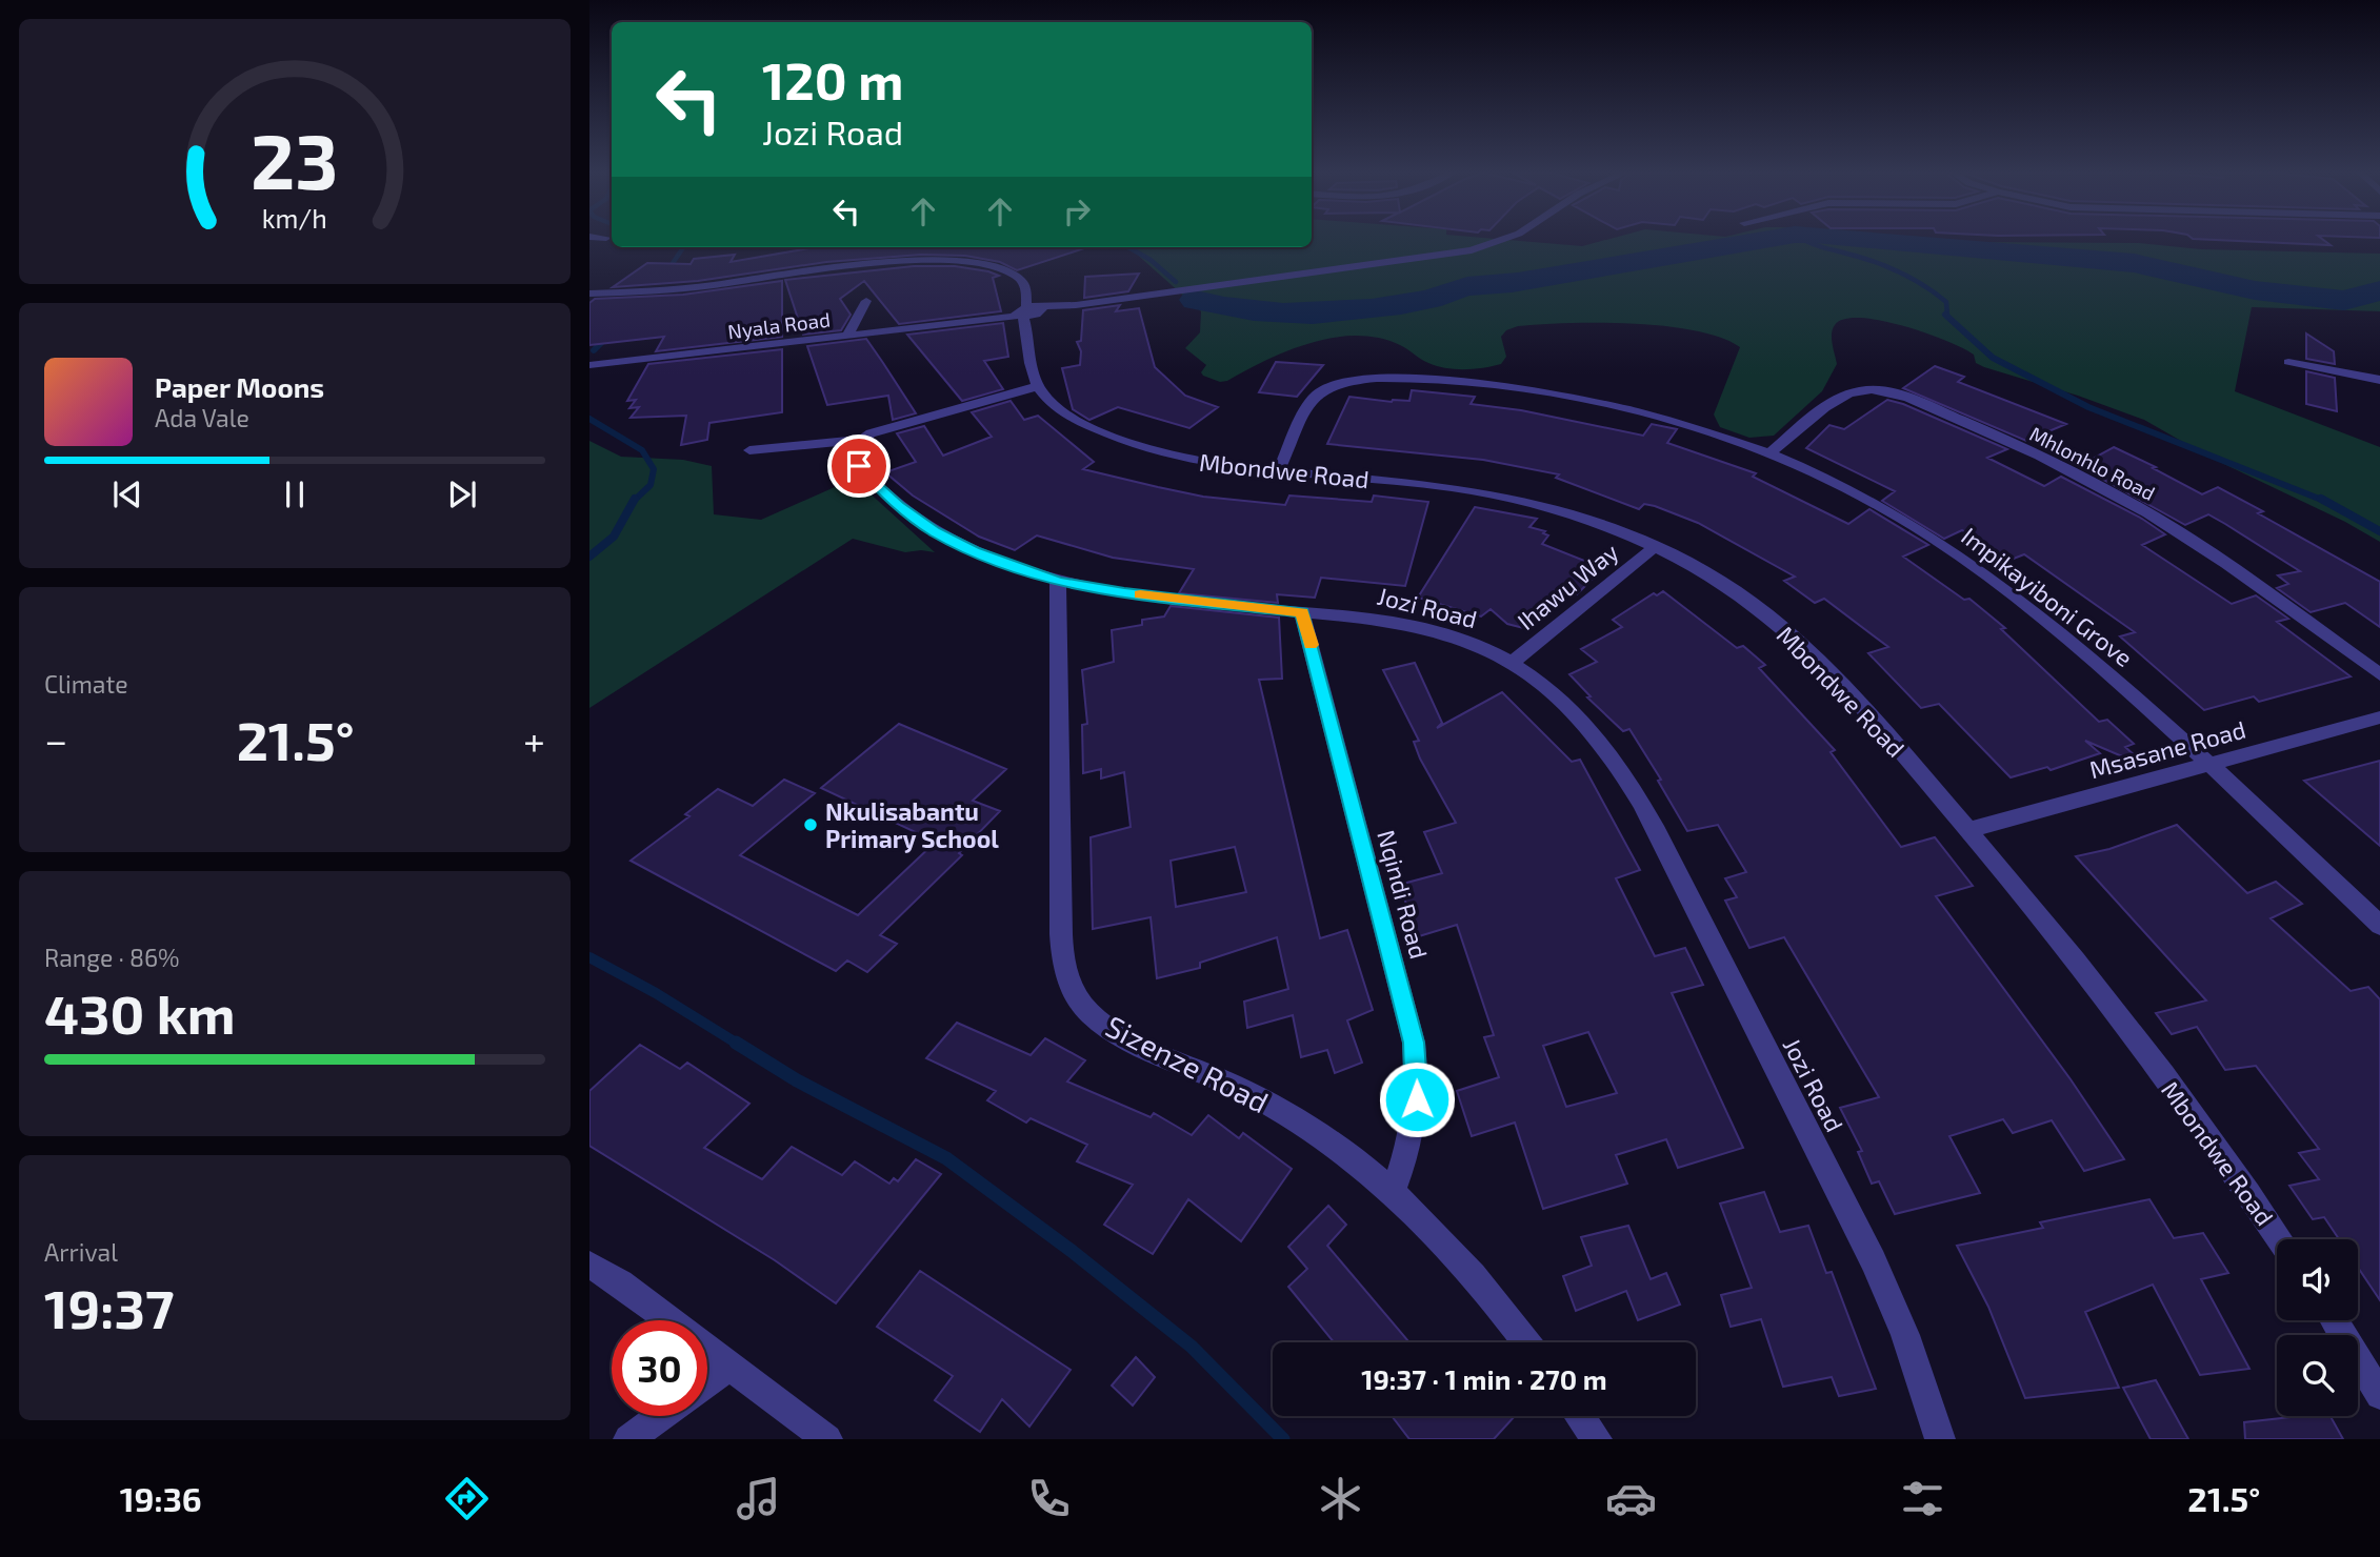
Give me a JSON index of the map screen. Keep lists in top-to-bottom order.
{
  "streets": {
    "street": [
      "Nyala Road",
      "Mhlonhlo Road",
      "Mbondwe Road",
      "Ihawu Way",
      "Impikayiboni Grove",
      "Jozi Road",
      "Msasane Road",
      "Nqindi Road",
      "Sizenze Road"
    ]
  },
  "crossings": [
    ["Mhlonhlo Road", "Impikayiboni Grove"],
    ["Mbondwe Road", "Ihawu Way"],
    ["Mbondwe Road", "Impikayiboni Grove"],
    ["Mbondwe Road", "Msasane Road"],
    ["Ihawu Way", "Jozi Road"],
    ["Impikayiboni Grove", "Msasane Road"],
    ["Jozi Road", "Nqindi Road"],
    ["Jozi Road", "Sizenze Road"],
    ["Nqindi Road", "Sizenze Road"]
  ],
  "places": ["Nkulisabantu Primary School"],
  "page": {
    "turn": ["120 m", "Jozi Road"],
    "song": ["Paper Moons", "Ada Vale"],
    "tile": [
      "Climate",
      ["Range · 86%", "430 km"],
      ["Arrival", "19:37"]
    ],
    "heat": ["−", "21.5°", "+"],
    "limit": "30",
    "trip": "19:37 · 1 min · 270 m",
    "tabs": ["19:36", "21.5°"],
    "gauge": ["23", "km/h"]
  }
}
